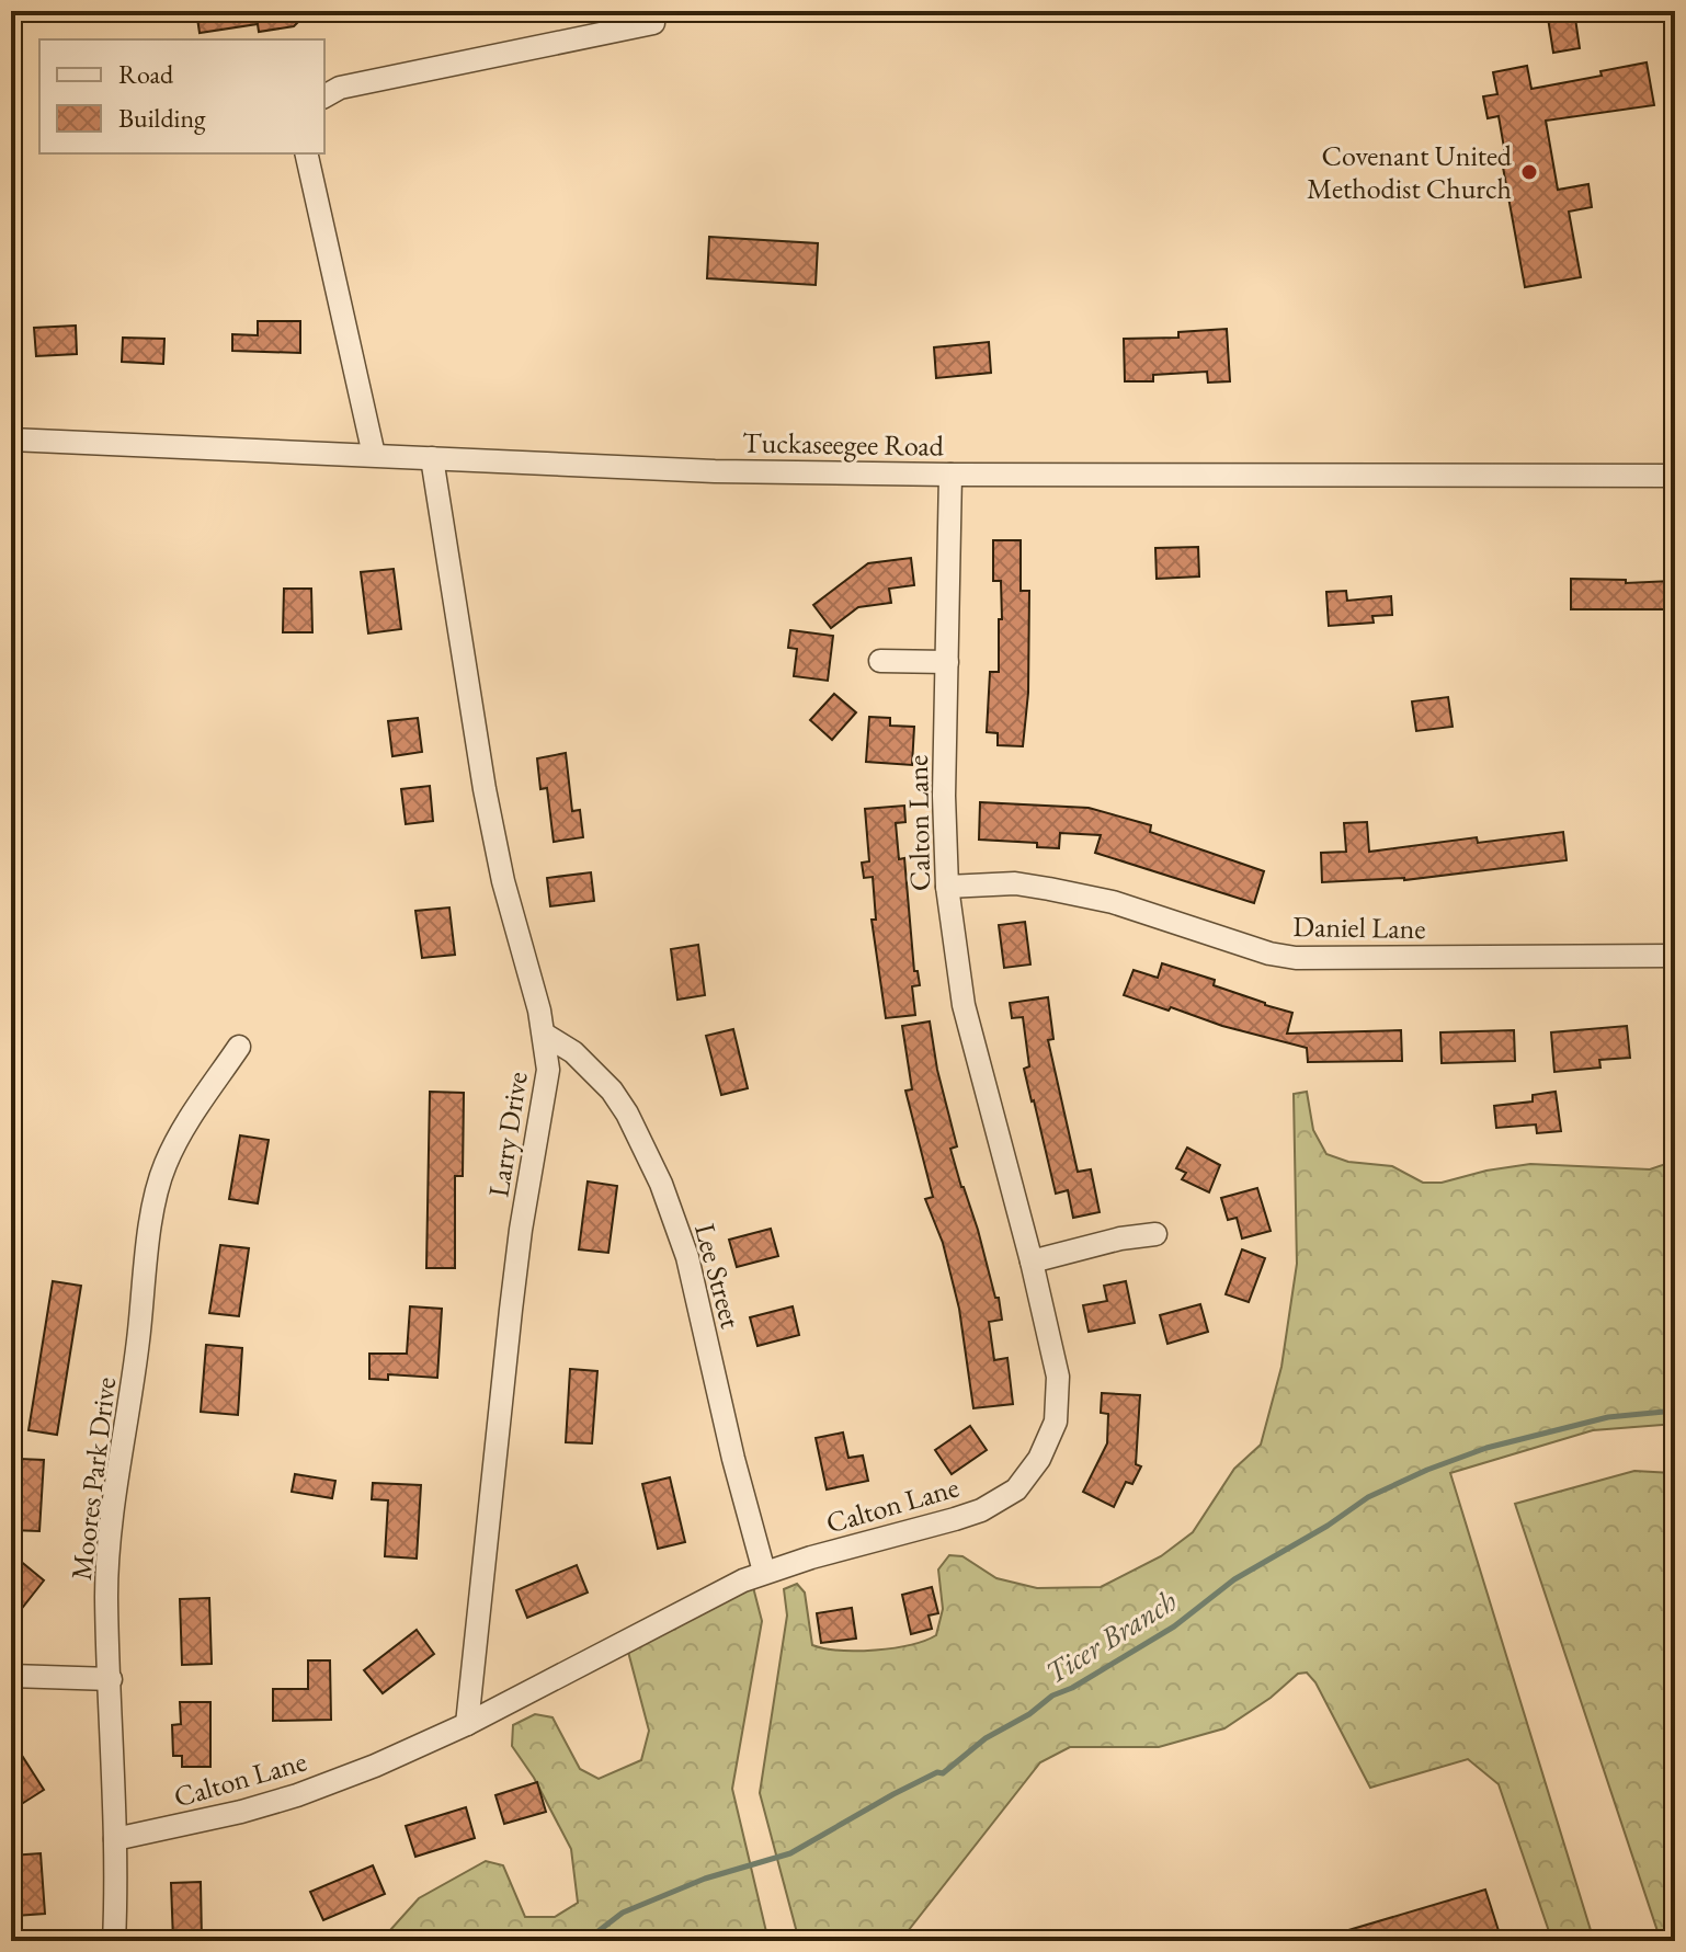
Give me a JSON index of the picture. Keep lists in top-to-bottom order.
{
  "streets": {
    "street": [
      "Tuckaseegee Road",
      "Calton Lane",
      "Daniel Lane",
      "Larry Drive",
      "Lee Street",
      "Moores Park Drive"
    ]
  },
  "crossings": [
    ["Tuckaseegee Road", "Calton Lane"],
    ["Tuckaseegee Road", "Larry Drive"],
    ["Calton Lane", "Daniel Lane"],
    ["Calton Lane", "Larry Drive"],
    ["Calton Lane", "Lee Street"],
    ["Calton Lane", "Moores Park Drive"],
    ["Larry Drive", "Lee Street"]
  ],
  "water": ["Ticer Branch"],
  "places": ["Covenant United Methodist Church"],
  "legend": ["Road", "Building"]
}
